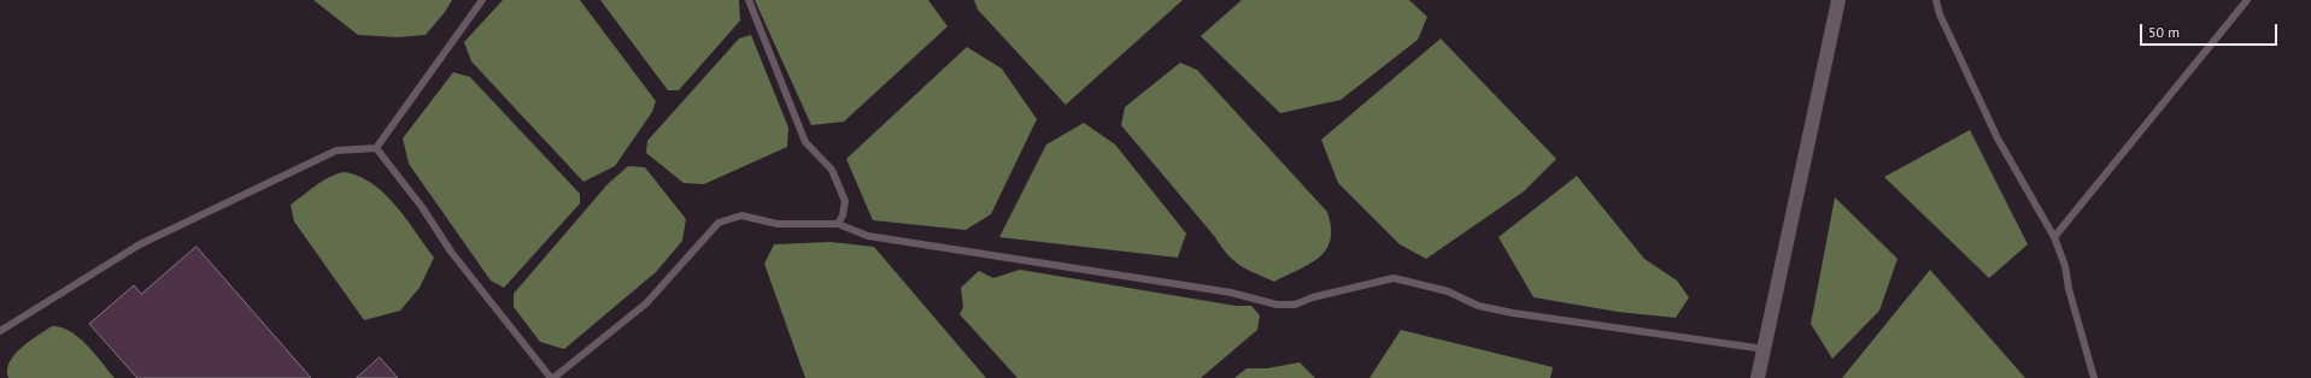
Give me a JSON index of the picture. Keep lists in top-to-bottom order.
{
  "scale_bar": "50 m"
}
